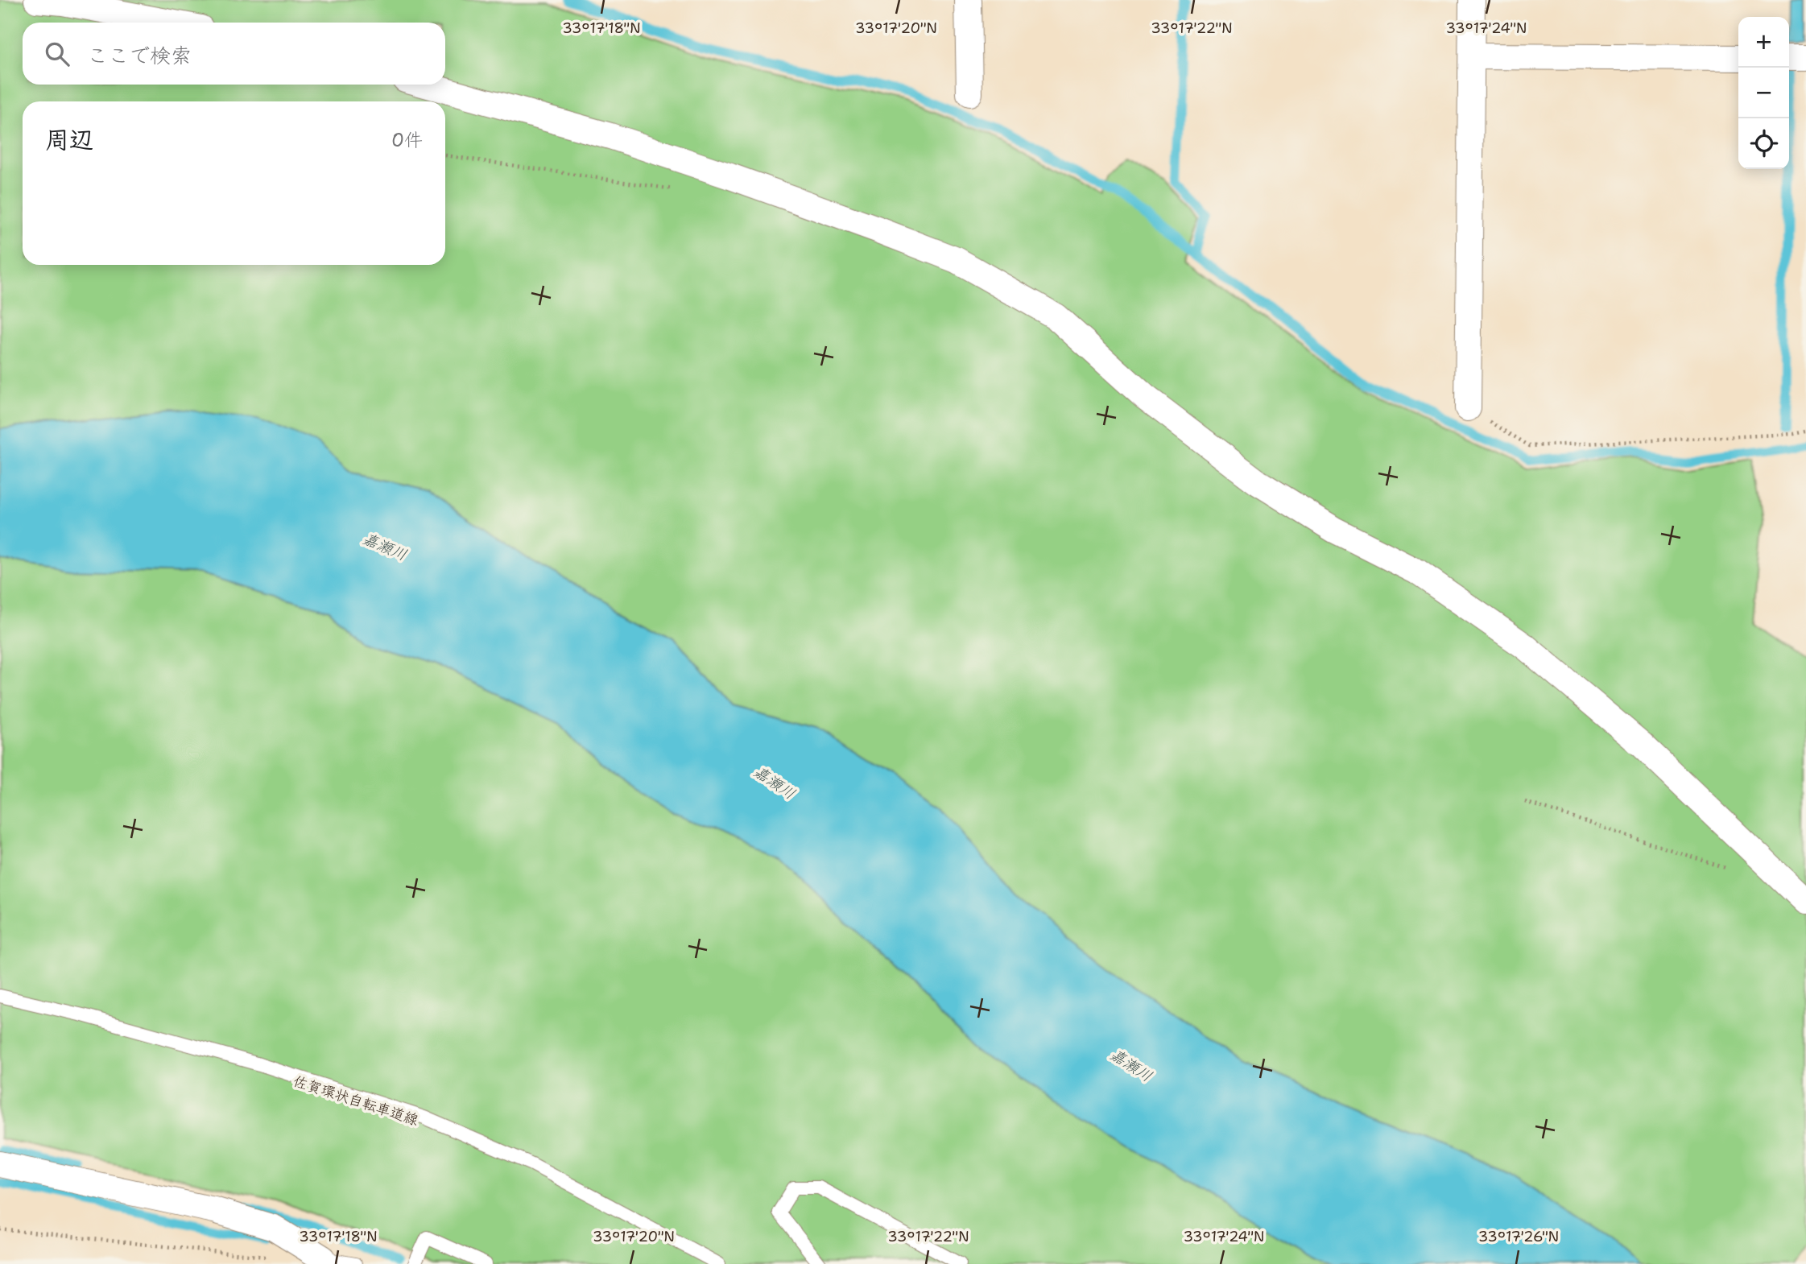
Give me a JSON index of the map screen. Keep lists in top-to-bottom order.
{
  "water": ["嘉瀬川"],
  "page": {
    "map_buttons": ["+", "−"],
    "search": "ここで検索",
    "heading": ["周辺", "0件"]
  },
  "coordinates": [
    "33°17'18\"N",
    "33°17'20\"N",
    "33°17'22\"N",
    "33°17'24\"N",
    "33°17'26\"N"
  ]
}
